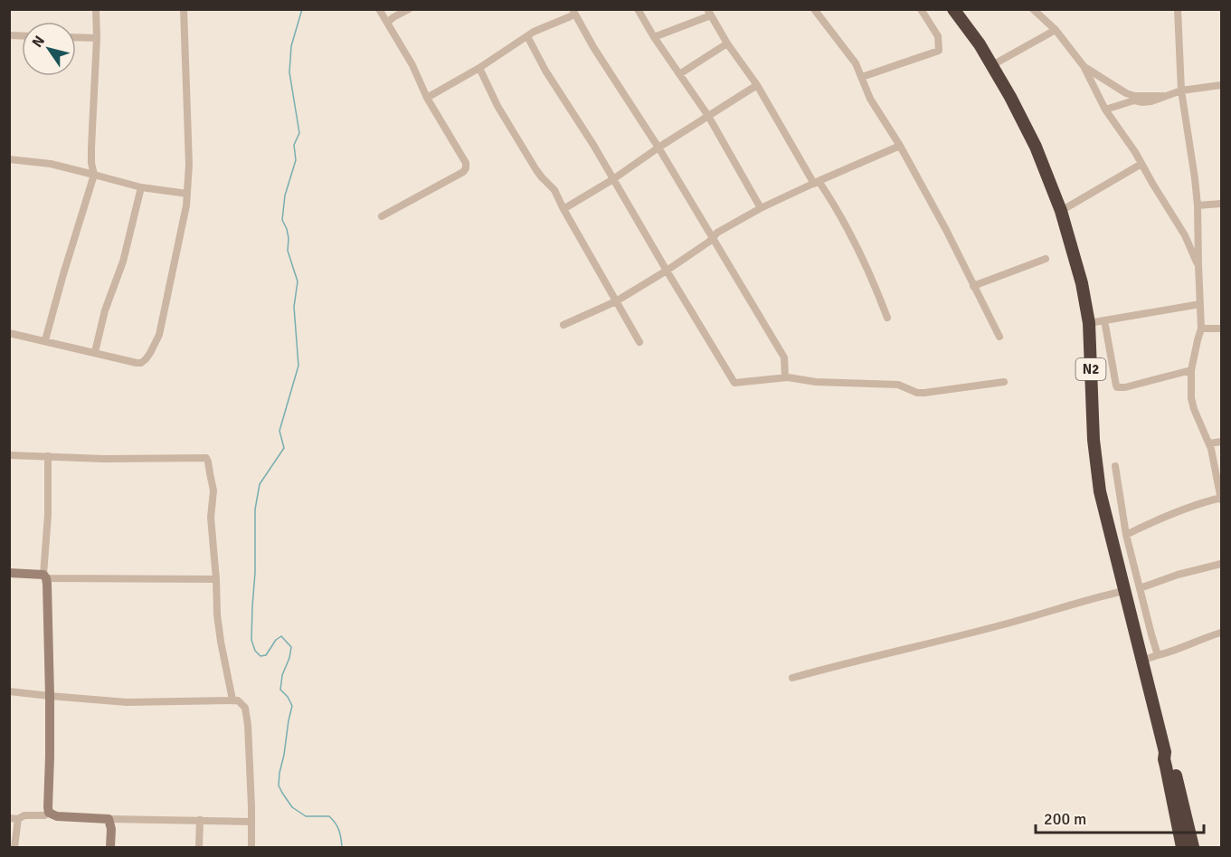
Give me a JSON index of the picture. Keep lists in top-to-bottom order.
{
  "streets": {
    "highway": ["N2"]
  },
  "scale_bar": "200 m",
  "north": "top left"
}
